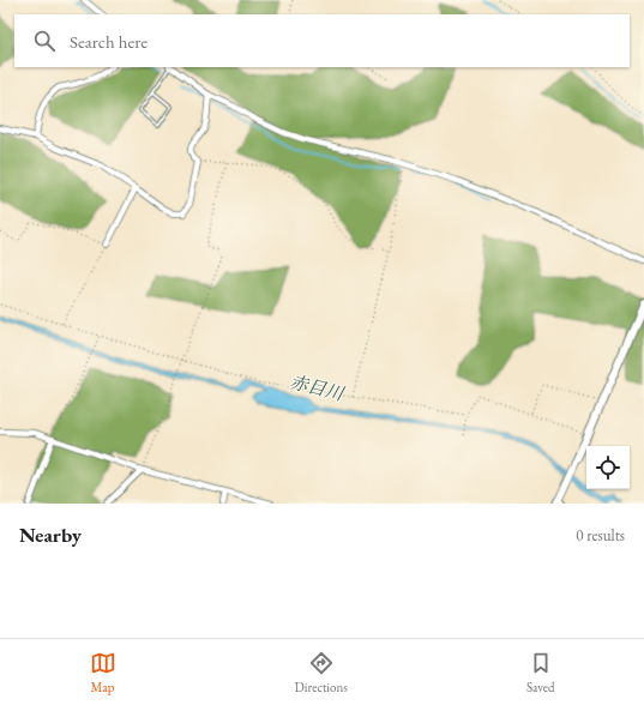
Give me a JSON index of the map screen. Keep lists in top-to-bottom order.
{
  "water": ["赤目川"],
  "page": {
    "search": "Search here",
    "heading": ["Nearby", "0 results"],
    "nav": ["Map", "Directions", "Saved"]
  }
}
